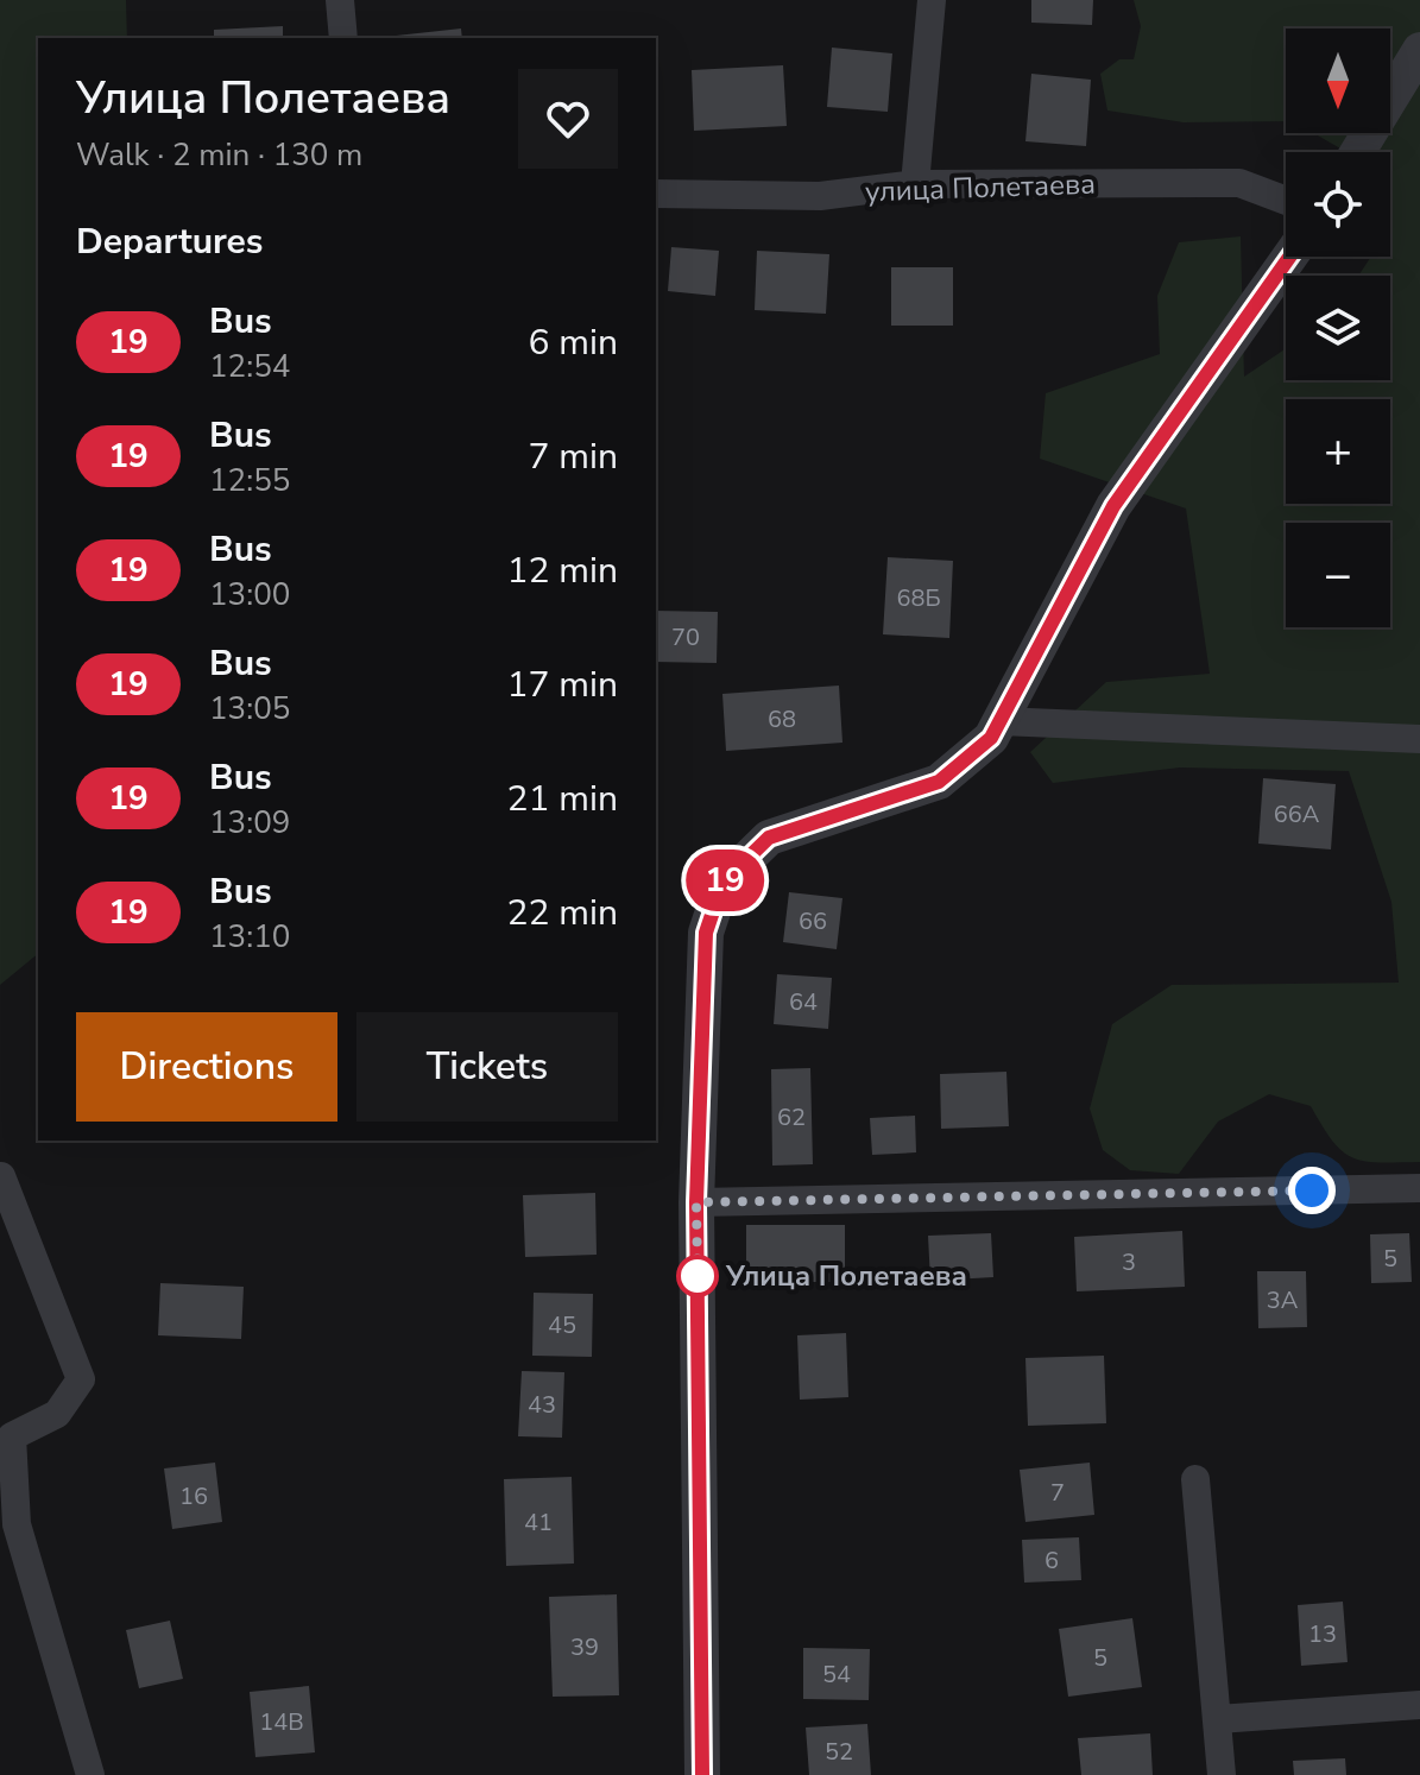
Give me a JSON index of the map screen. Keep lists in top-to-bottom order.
{
  "streets": {
    "street": ["улица Полетаева"]
  },
  "places": ["Улица Полетаева"],
  "lines": ["bus line 19"],
  "house_numbers": [
    "68Б",
    "70",
    "68",
    "66А",
    "66",
    "64",
    "62",
    "5",
    "3",
    "3А",
    "45",
    "43",
    "7",
    "16",
    "41",
    "6",
    "13",
    "39",
    "5",
    "54",
    "14В",
    "52"
  ],
  "north": "bottom",
  "page": {
    "on_map": "19",
    "map_buttons": ["+", "−"],
    "heading": [
      ["Улица Полетаева", "Walk · 2 min · 130 m"],
      "Departures"
    ],
    "list": [
      {
        "mark": "19",
        "name": "Bus",
        "note": "12:54",
        "value": "6 min"
      },
      {
        "mark": "19",
        "name": "Bus",
        "note": "12:55",
        "value": "7 min"
      },
      {
        "mark": "19",
        "name": "Bus",
        "note": "13:00",
        "value": "12 min"
      },
      {
        "mark": "19",
        "name": "Bus",
        "note": "13:05",
        "value": "17 min"
      },
      {
        "mark": "19",
        "name": "Bus",
        "note": "13:09",
        "value": "21 min"
      },
      {
        "mark": "19",
        "name": "Bus",
        "note": "13:10",
        "value": "22 min"
      }
    ],
    "buttons": ["Directions", "Tickets"]
  }
}
